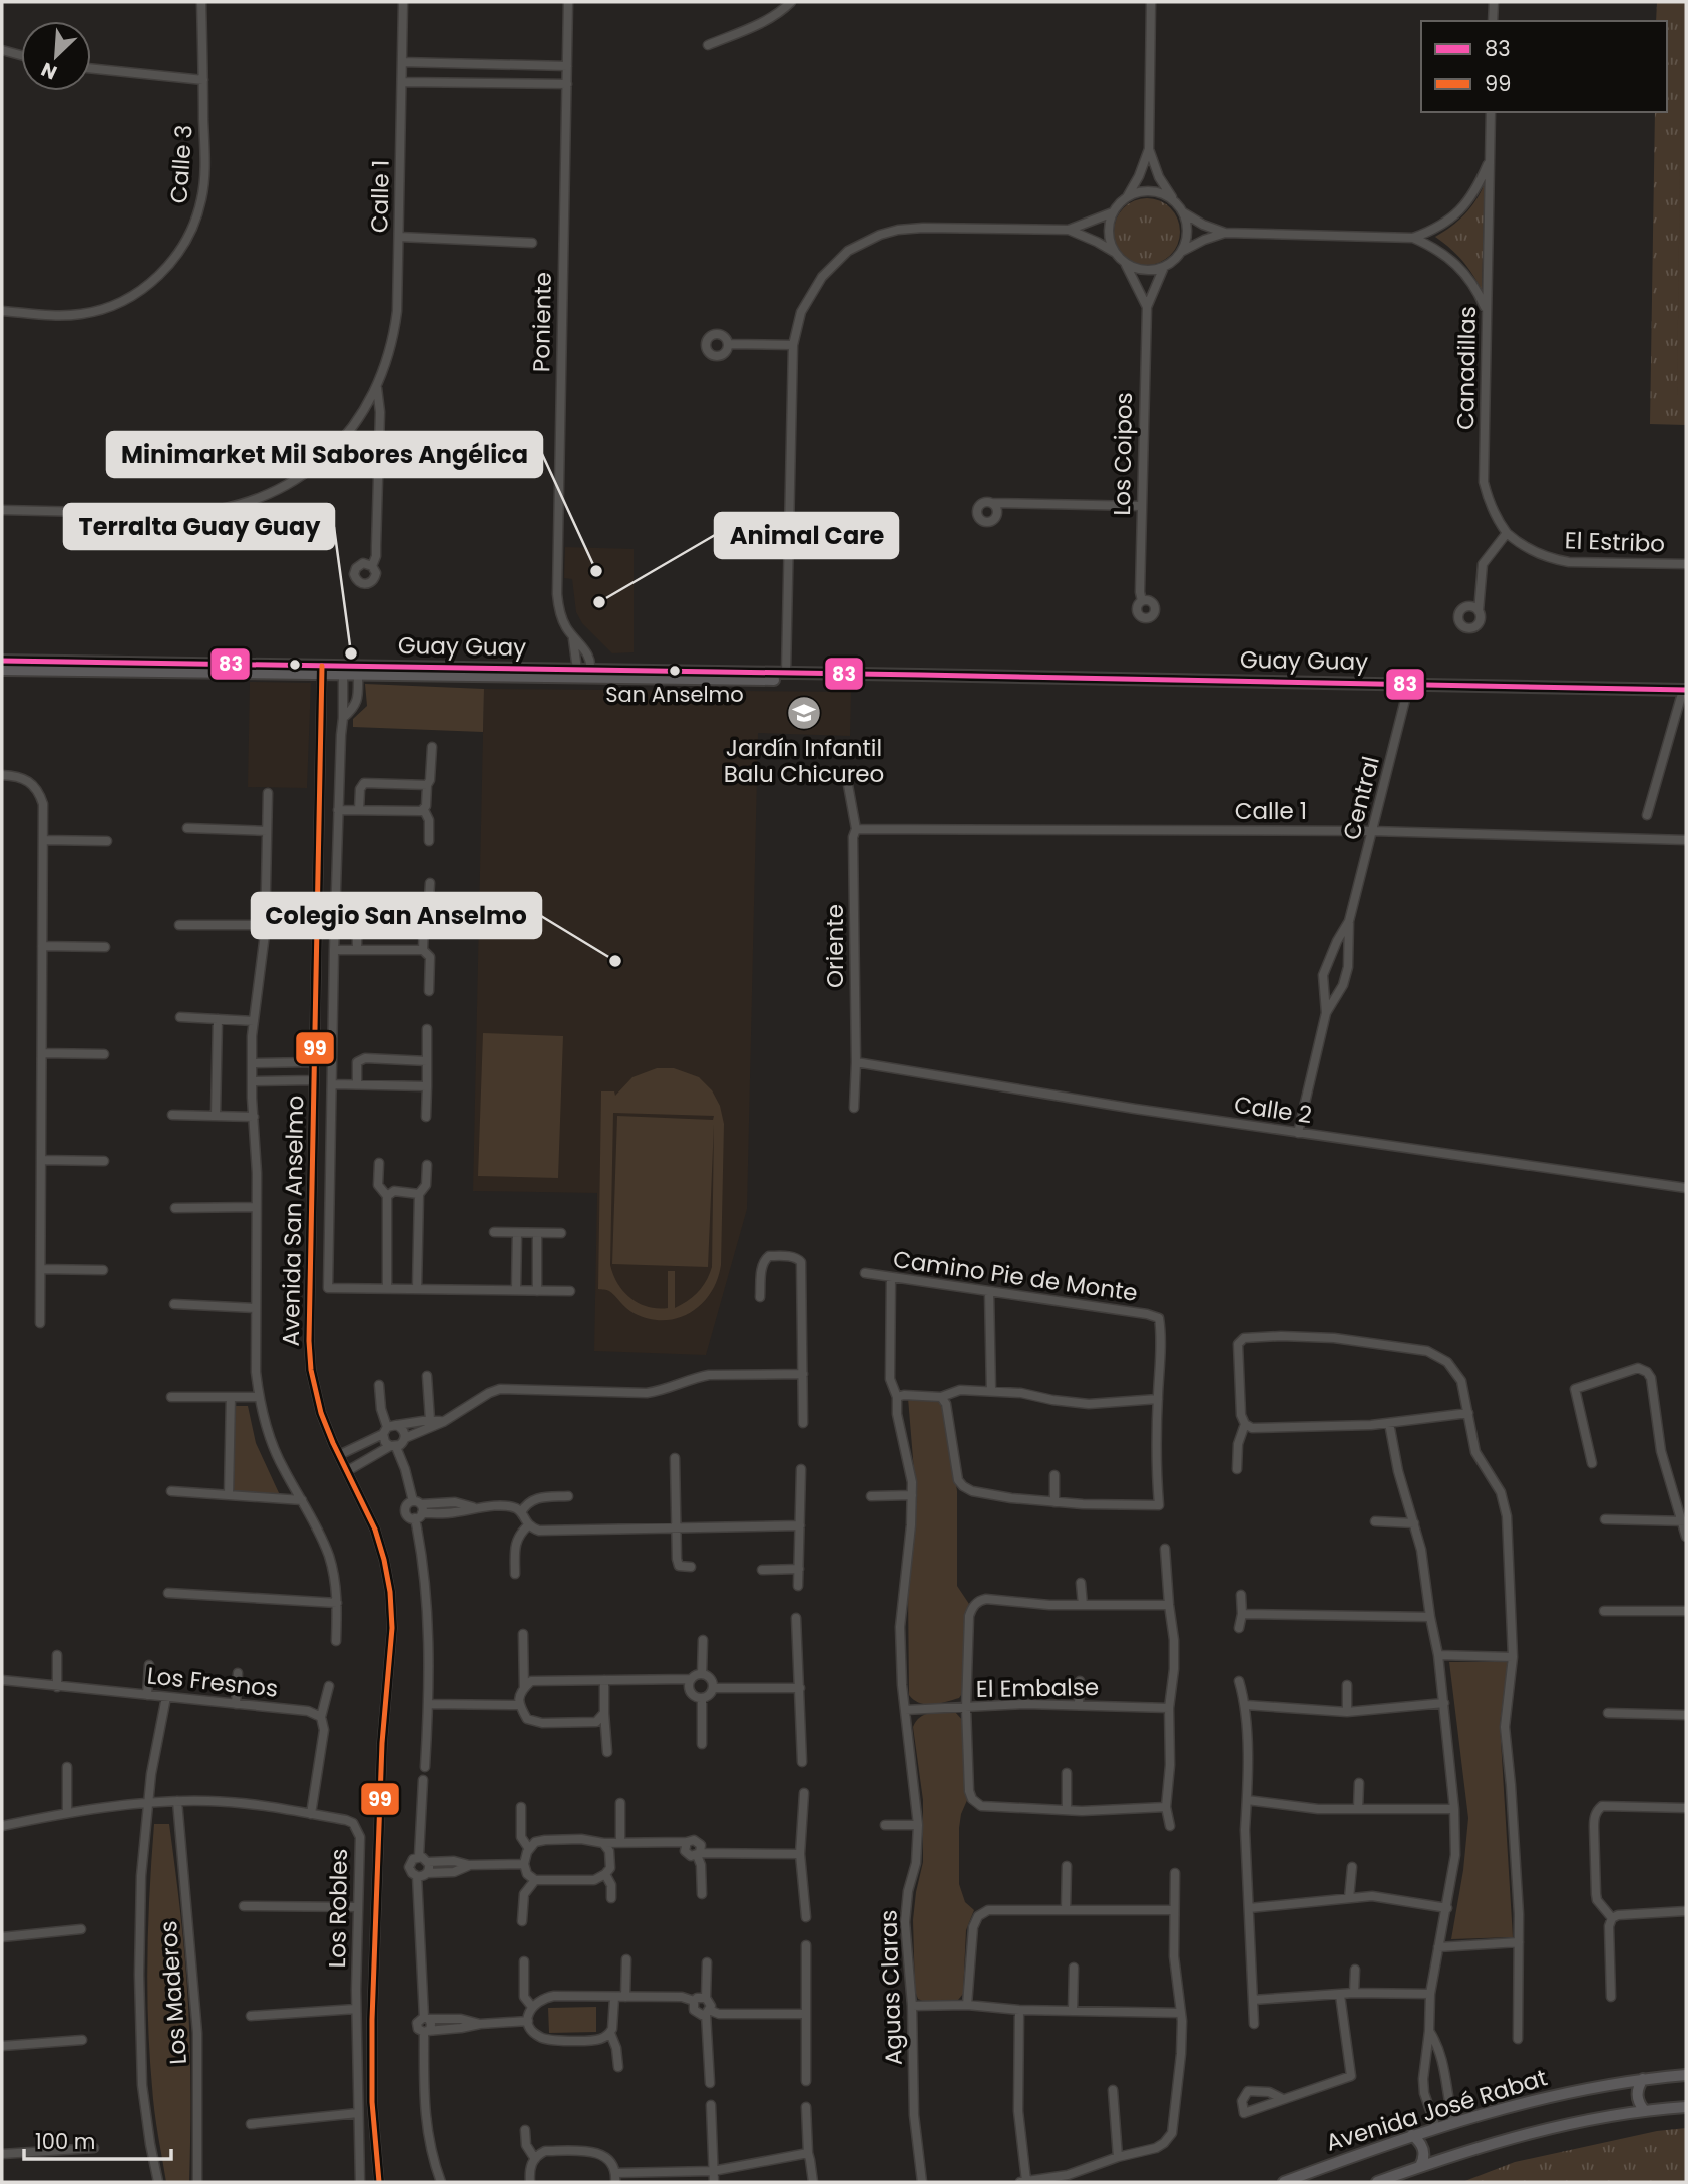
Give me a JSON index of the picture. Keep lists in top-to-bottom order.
{
  "streets": {
    "street": [
      "Calle 3",
      "Calle 1",
      "Poniente",
      "Canadillas",
      "Los Coipos",
      "El Estribo",
      "Guay Guay",
      "Central",
      "Oriente",
      "Calle 2",
      "Avenida San Anselmo",
      "Camino Pie de Monte",
      "Los Fresnos",
      "El Embalse",
      "Los Robles",
      "Aguas Claras",
      "Los Maderos",
      "Avenida José Rabat"
    ]
  },
  "crossings": [
    ["Calle 1", "Central"],
    ["Calle 1", "Oriente"],
    ["Poniente", "Guay Guay"],
    ["Canadillas", "El Estribo"],
    ["Guay Guay", "Central"],
    ["Guay Guay", "Avenida San Anselmo"],
    ["Central", "Calle 2"],
    ["Oriente", "Calle 2"],
    ["Camino Pie de Monte", "Aguas Claras"],
    ["Los Fresnos", "Los Maderos"],
    ["El Embalse", "Aguas Claras"],
    ["Los Robles", "Los Maderos"]
  ],
  "places": {
    "other": [
      "Minimarket Mil Sabores Angélica",
      "Animal Care",
      "Terralta Guay Guay",
      "San Anselmo",
      "Colegio San Anselmo"
    ],
    "school or university": ["Jardín Infantil Balu Chicureo"]
  },
  "lines": ["transit line 83", "transit line 99"],
  "legend": ["83", "99"],
  "scale_bar": "100 m",
  "north": "bottom left"
}
